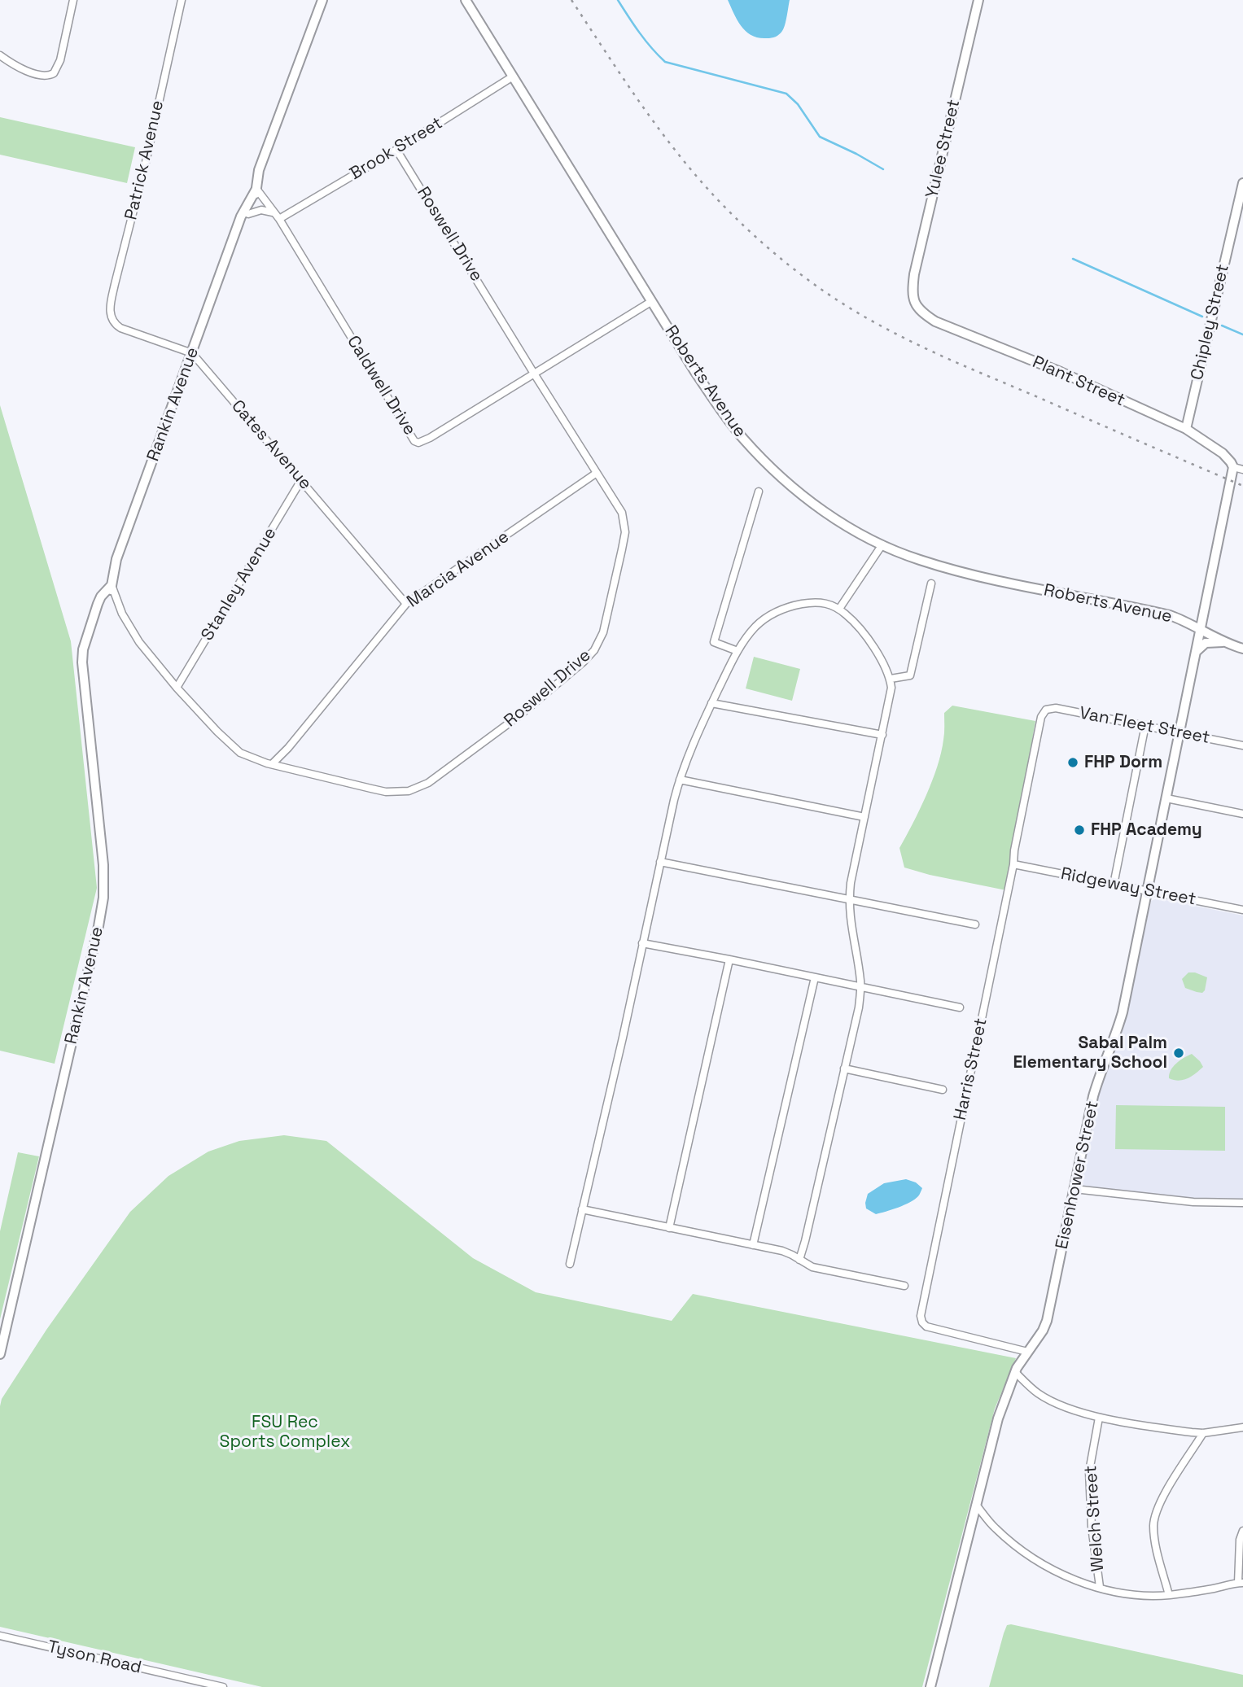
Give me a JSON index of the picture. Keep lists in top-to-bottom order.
{
  "streets": {
    "street": [
      "Brook Street",
      "Yulee Street",
      "Patrick Avenue",
      "Roswell Drive",
      "Chipley Street",
      "Roberts Avenue",
      "Plant Street",
      "Caldwell Drive",
      "Rankin Avenue",
      "Cates Avenue",
      "Marcia Avenue",
      "Stanley Avenue",
      "Van Fleet Street",
      "Ridgeway Street",
      "Harris Street",
      "Eisenhower Street",
      "Welch Street",
      "Tyson Road"
    ]
  },
  "crossings": [
    ["Brook Street", "Roswell Drive"],
    ["Brook Street", "Roberts Avenue"],
    ["Brook Street", "Caldwell Drive"],
    ["Yulee Street", "Plant Street"],
    ["Patrick Avenue", "Cates Avenue"],
    ["Roswell Drive", "Caldwell Drive"],
    ["Roswell Drive", "Rankin Avenue"],
    ["Roswell Drive", "Marcia Avenue"],
    ["Roswell Drive", "Stanley Avenue"],
    ["Chipley Street", "Plant Street"],
    ["Roberts Avenue", "Caldwell Drive"],
    ["Roberts Avenue", "Eisenhower Street"],
    ["Plant Street", "Eisenhower Street"],
    ["Caldwell Drive", "Rankin Avenue"],
    ["Rankin Avenue", "Cates Avenue"],
    ["Cates Avenue", "Marcia Avenue"],
    ["Cates Avenue", "Stanley Avenue"],
    ["Van Fleet Street", "Harris Street"],
    ["Van Fleet Street", "Eisenhower Street"],
    ["Ridgeway Street", "Harris Street"],
    ["Ridgeway Street", "Eisenhower Street"],
    ["Harris Street", "Eisenhower Street"]
  ],
  "parks": ["FSU Rec Sports Complex"],
  "places": ["FHP Dorm", "FHP Academy", "Sabal Palm Elementary School"]
}
